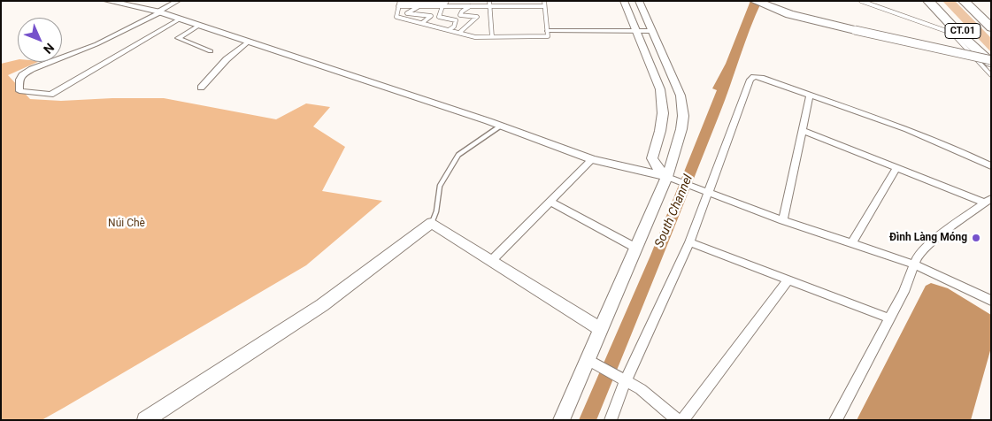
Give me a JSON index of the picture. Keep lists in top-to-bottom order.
{
  "streets": {
    "highway": ["CT.01"]
  },
  "water": ["South Channel"],
  "parks": ["Núi Chè"],
  "places": ["Đình Làng Móng"],
  "north": "bottom right"
}
